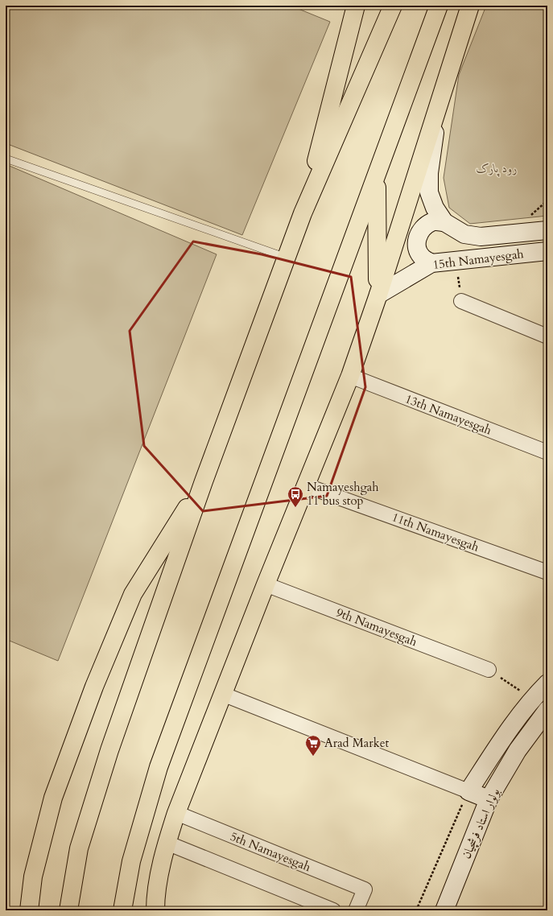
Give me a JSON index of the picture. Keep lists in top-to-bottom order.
{
  "streets": {
    "street": [
      "15th Namayesgah",
      "13th Namayesgah",
      "11th Namayesgah",
      "9th Namayesgah",
      "بولوار استاد فرشچیان",
      "5th Namayesgah"
    ]
  },
  "parks": ["رود پارک"],
  "places": {
    "bus stop": ["Namayeshgah 11 bus stop"],
    "supermarket": ["Arad Market"]
  }
}
